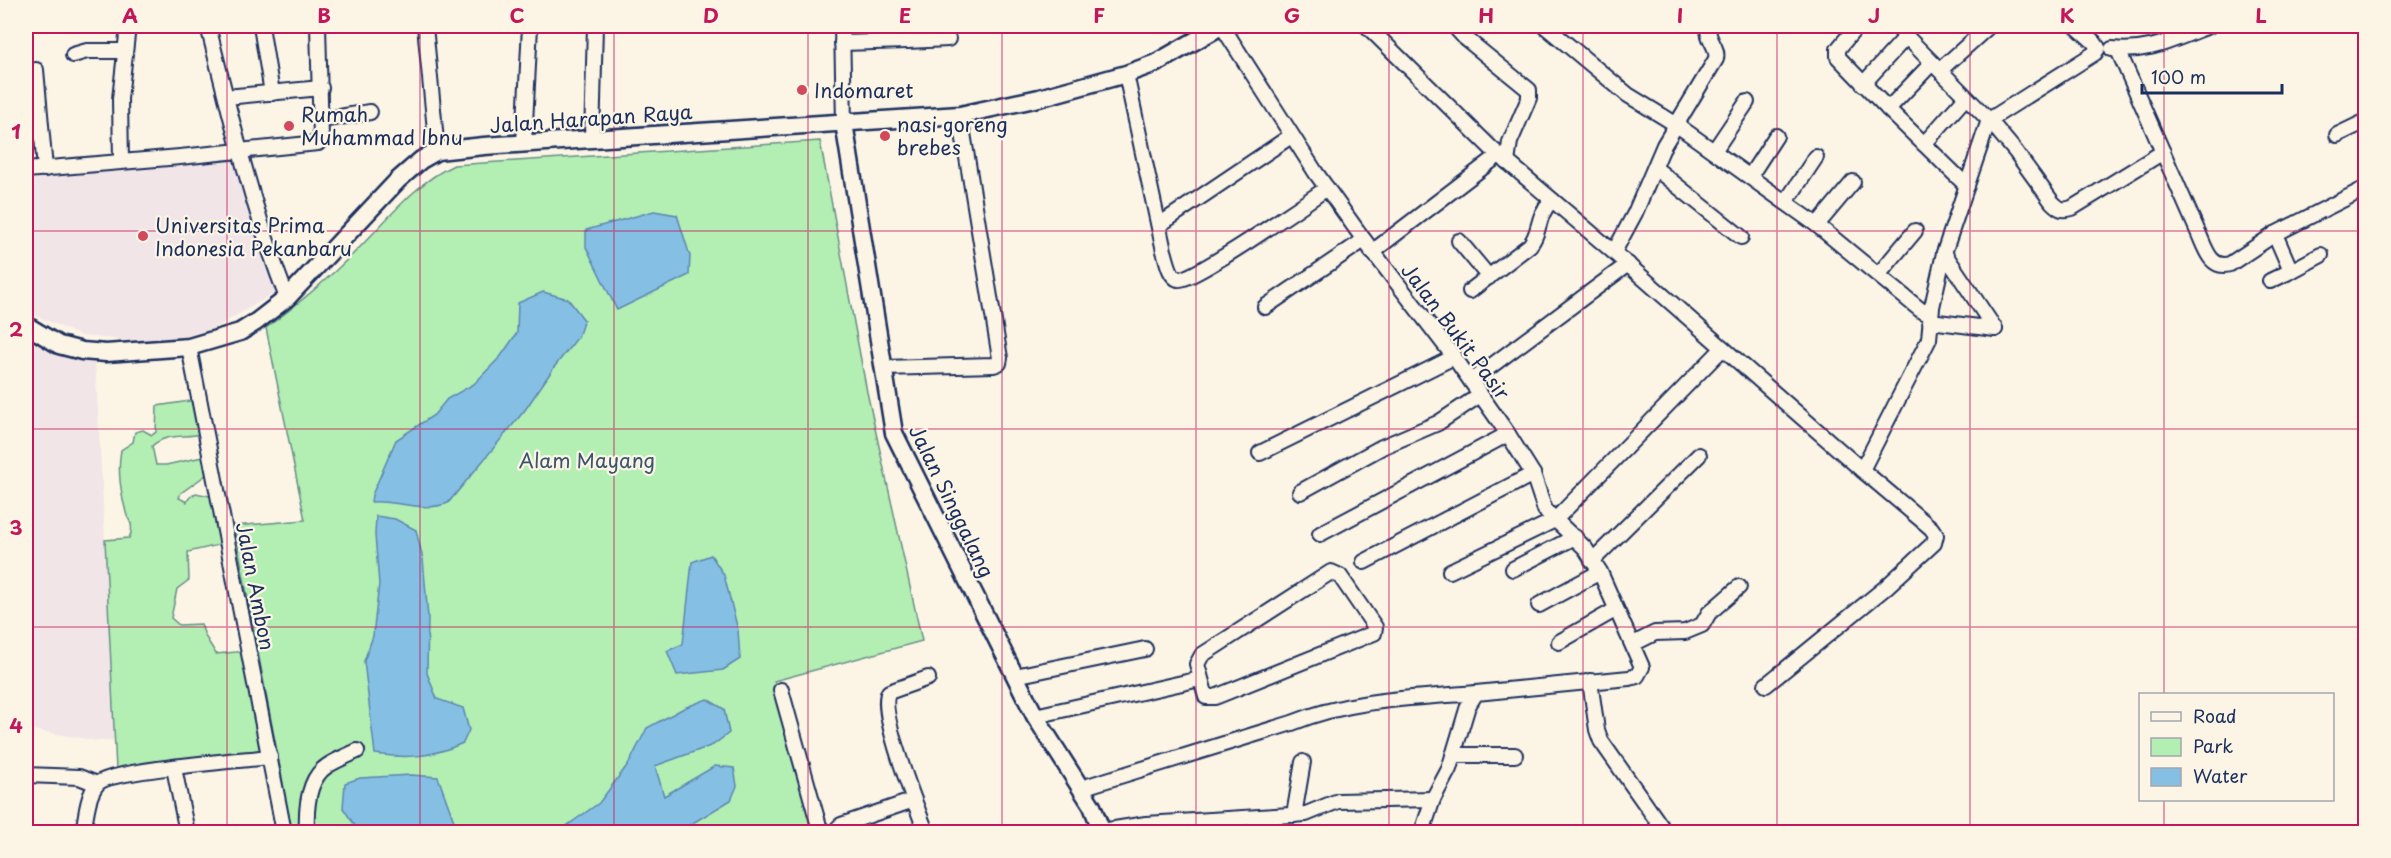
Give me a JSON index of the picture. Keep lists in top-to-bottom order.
{
  "streets": {
    "main road": ["Jalan Harapan Raya", "Jalan Singgalang"],
    "street": ["Jalan Bukit Pasir", "Jalan Ambon"]
  },
  "crossings": [
    ["Jalan Harapan Raya", "Jalan Bukit Pasir"],
    ["Jalan Harapan Raya", "Jalan Singgalang"],
    ["Jalan Harapan Raya", "Jalan Ambon"]
  ],
  "parks": ["Alam Mayang"],
  "places": [
    "Indomaret",
    "Rumah Muhammad Ibnu",
    "nasi goreng brebes",
    "Universitas Prima Indonesia Pekanbaru"
  ],
  "legend": ["Road", "Park", "Water"],
  "scale_bar": "100 m",
  "grid": {
    "columns": [
      "A",
      "B",
      "C",
      "D",
      "E",
      "F",
      "G",
      "H",
      "I",
      "J",
      "K",
      "L"
    ],
    "rows": [
      "1",
      "2",
      "3",
      "4"
    ]
  }
}
